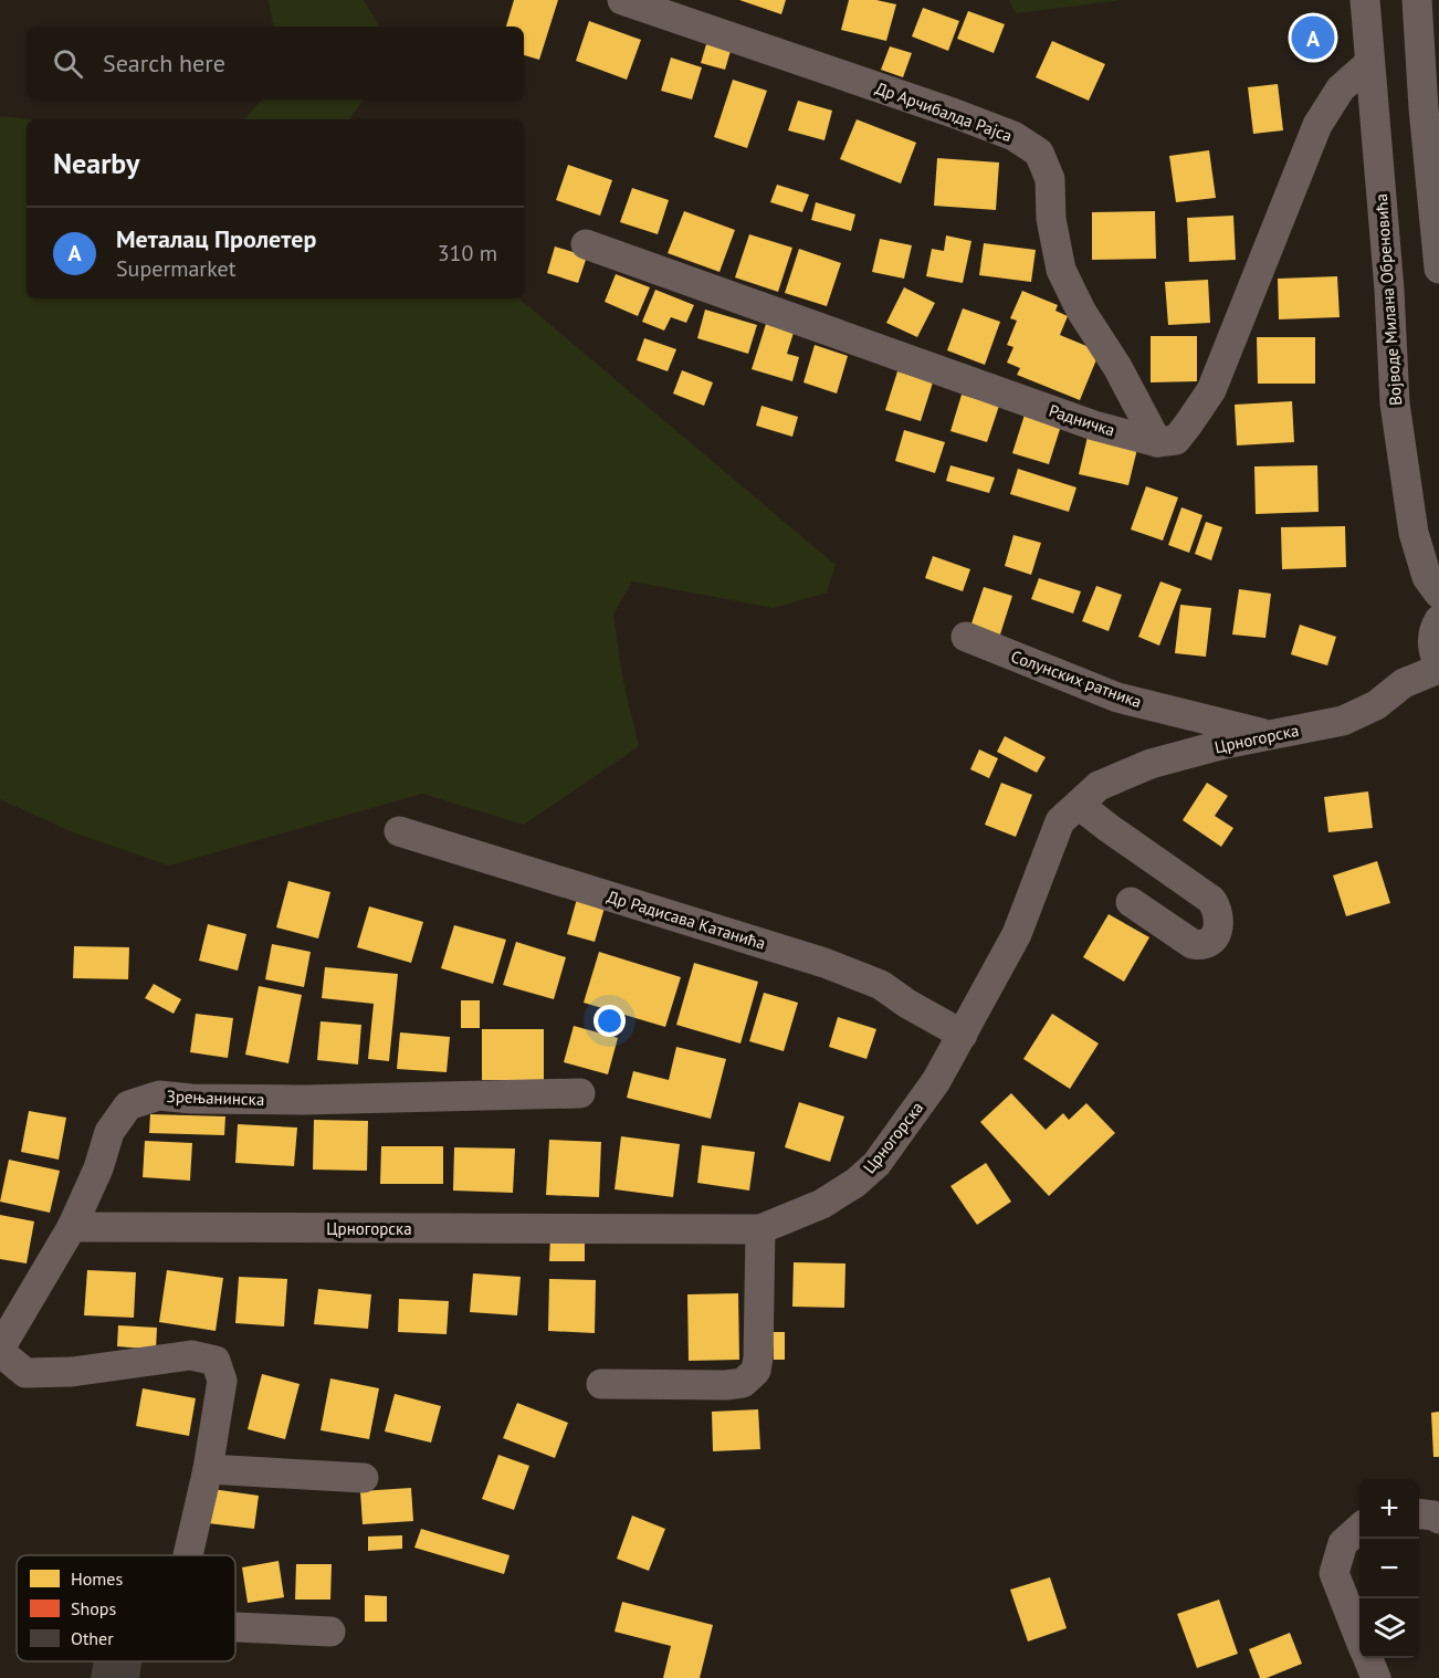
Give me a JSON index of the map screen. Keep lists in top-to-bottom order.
{
  "streets": {
    "street": [
      "Др Арчибалда Рајса",
      "Војводе Милана Обреновића",
      "Радничка",
      "Солунских ратника",
      "Црногорска",
      "Др Радисава Катанића",
      "Зрењанинска"
    ]
  },
  "crossings": [
    ["Др Арчибалда Рајса", "Радничка"],
    ["Солунских ратника", "Црногорска"],
    ["Црногорска", "Др Радисава Катанића"],
    ["Црногорска", "Зрењанинска"]
  ],
  "legend": ["Homes", "Shops", "Other"],
  "page": {
    "pins": "A",
    "search": "Search here",
    "heading": "Nearby",
    "list": [
      {
        "mark": "A",
        "name": "Металац Пролетер",
        "note": "Supermarket",
        "value": "310 m"
      }
    ],
    "map_buttons": ["+", "−"]
  }
}
